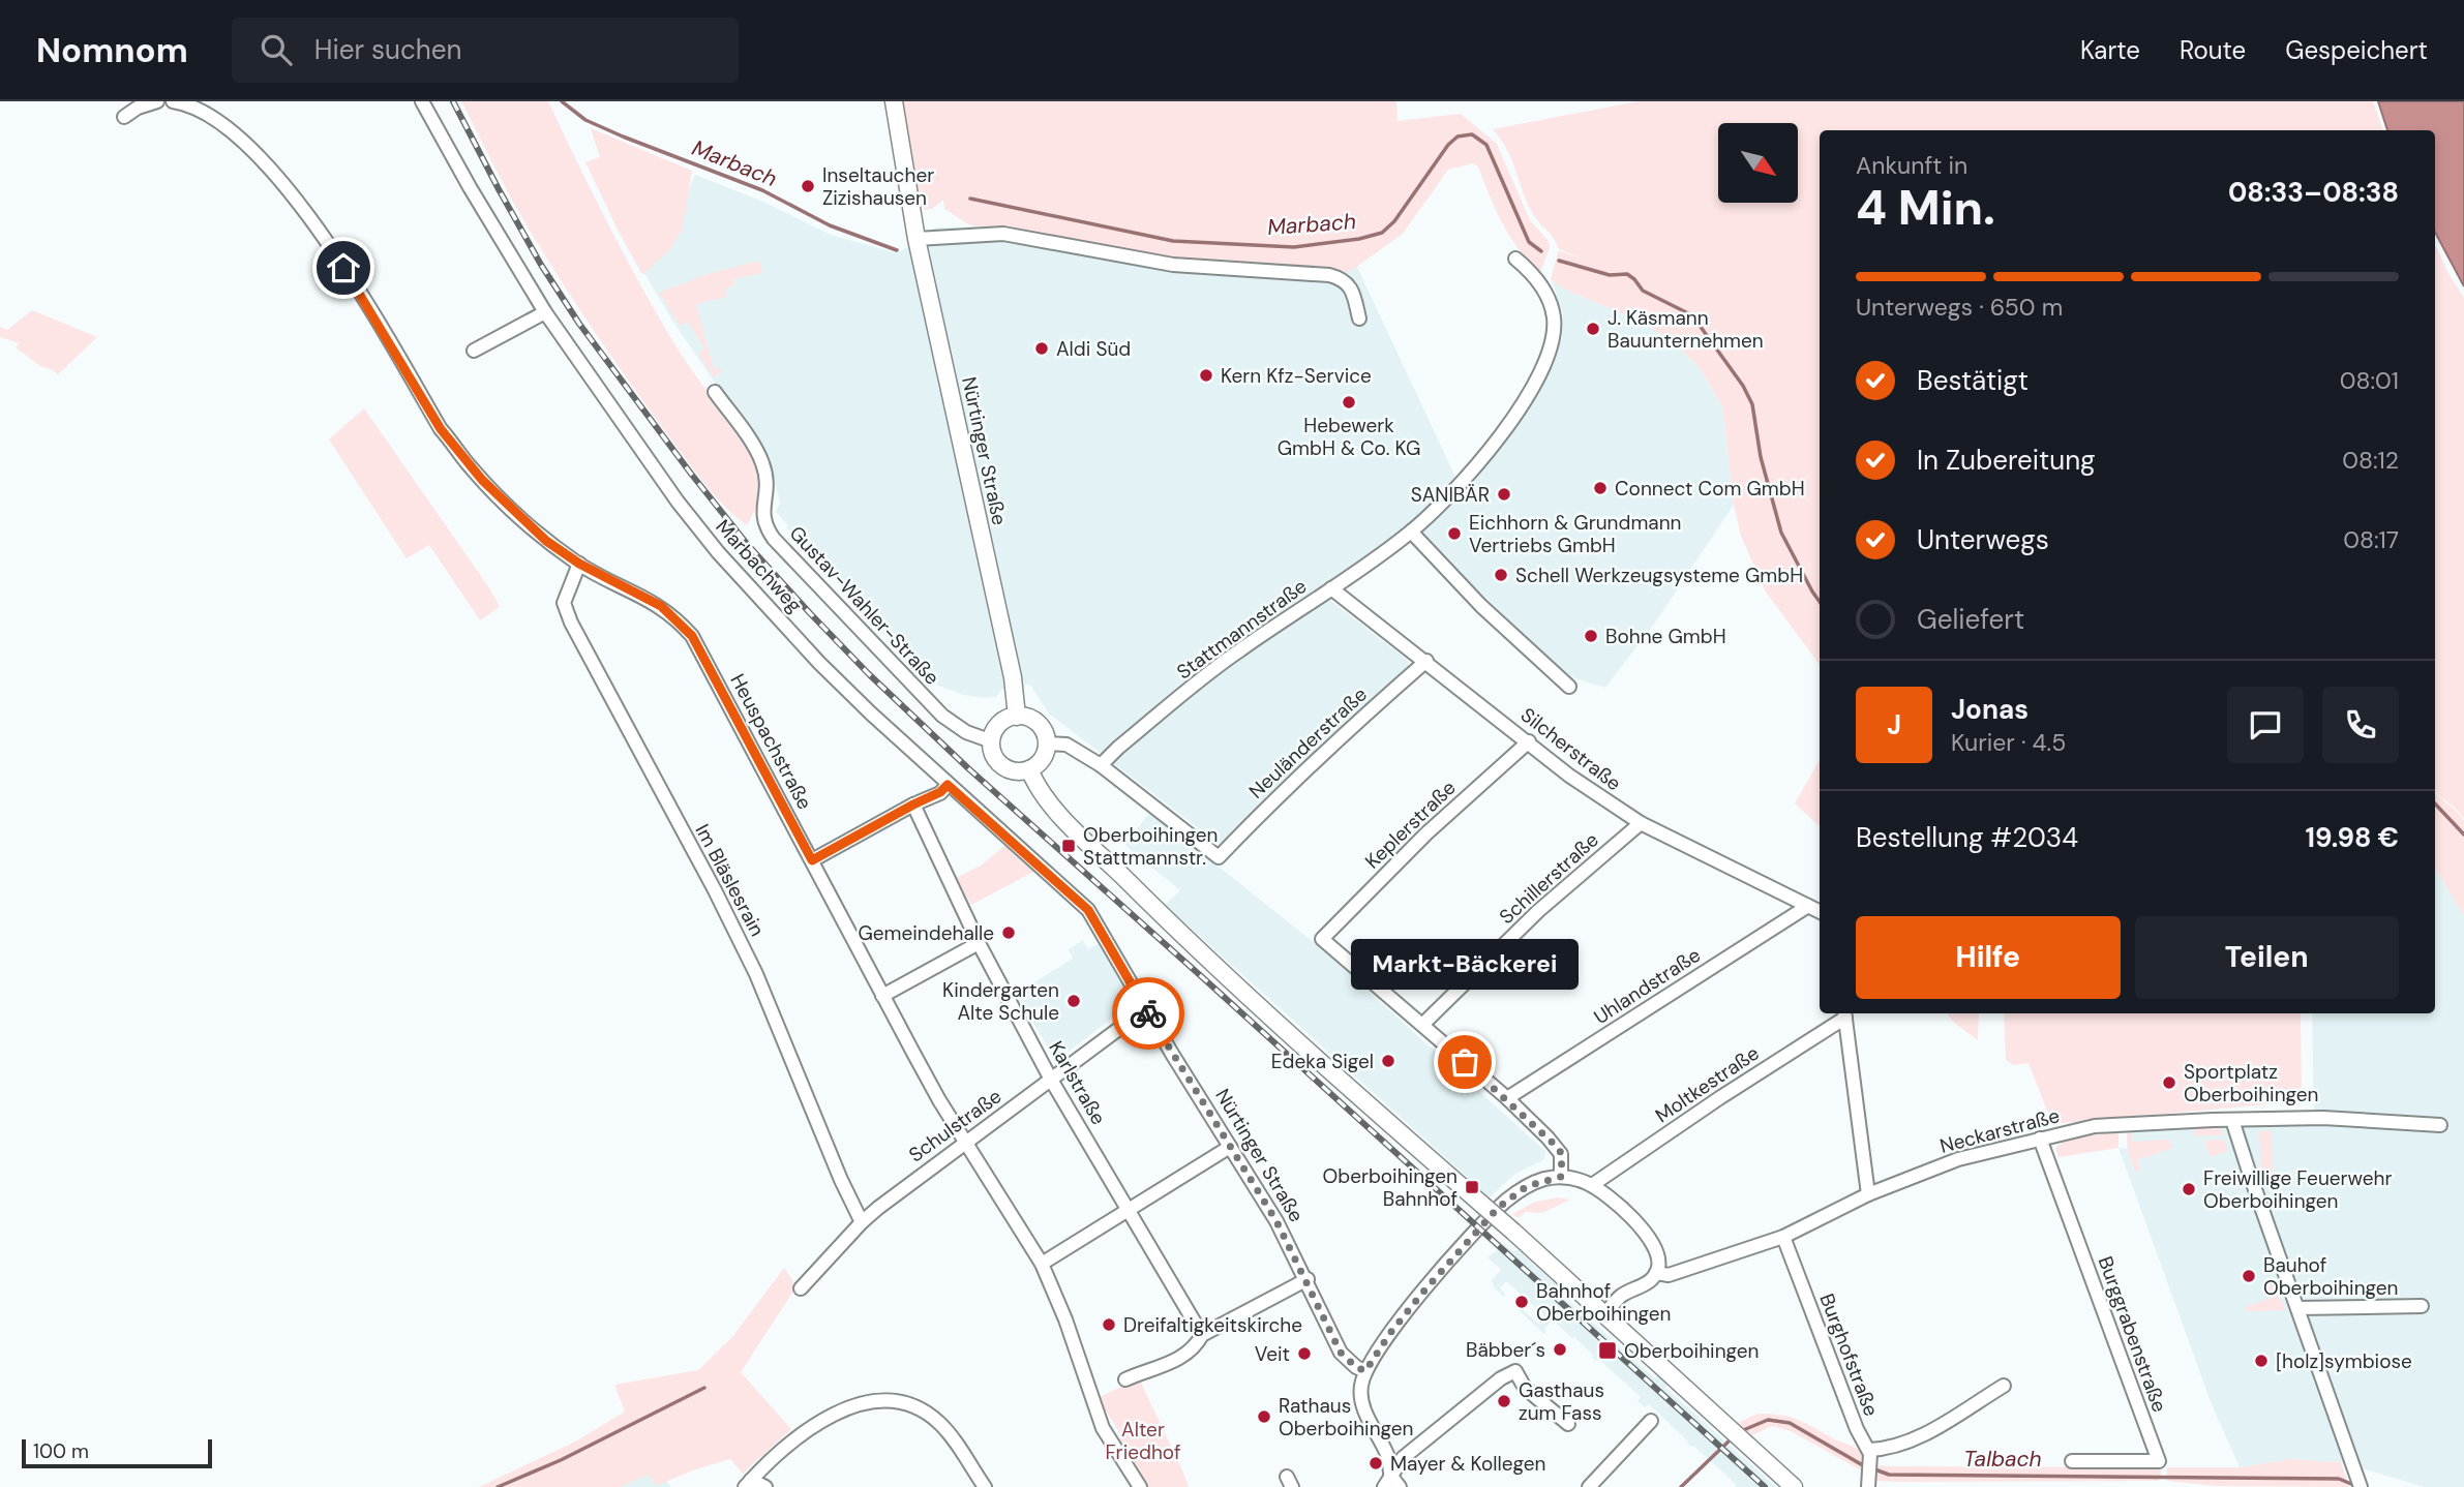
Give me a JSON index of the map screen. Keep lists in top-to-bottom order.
{
  "streets": {
    "main road": ["Nürtinger Straße"],
    "street": [
      "Marbachweg",
      "Gustav-Wahler-Straße",
      "Stattmannstraße",
      "Heuspachstraße",
      "Neuländerstraße",
      "Silcherstraße",
      "Keplerstraße",
      "Schillerstraße",
      "Im Bläslesrain",
      "Uhlandstraße",
      "Karlstraße",
      "Moltkestraße",
      "Schulstraße",
      "Neckarstraße",
      "Burggrabenstraße",
      "Burghofstraße"
    ]
  },
  "crossings": [
    ["Nürtinger Straße", "Marbachweg"],
    ["Nürtinger Straße", "Gustav-Wahler-Straße"],
    ["Nürtinger Straße", "Schulstraße"],
    ["Stattmannstraße", "Neuländerstraße"],
    ["Stattmannstraße", "Silcherstraße"],
    ["Heuspachstraße", "Im Bläslesrain"],
    ["Heuspachstraße", "Schulstraße"],
    ["Neuländerstraße", "Silcherstraße"],
    ["Silcherstraße", "Keplerstraße"],
    ["Silcherstraße", "Schillerstraße"],
    ["Silcherstraße", "Uhlandstraße"],
    ["Keplerstraße", "Schillerstraße"],
    ["Im Bläslesrain", "Schulstraße"],
    ["Karlstraße", "Schulstraße"],
    ["Neckarstraße", "Burggrabenstraße"],
    ["Neckarstraße", "Burghofstraße"]
  ],
  "water": ["Marbach", "Talbach"],
  "parks": ["Alter Friedhof"],
  "places": {
    "other": [
      "Inseltaucher Zizishausen",
      "J. Käsmann Bauunternehmen",
      "Aldi Süd",
      "Kern Kfz-Service",
      "Hebewerk GmbH & Co. KG",
      "Connect Com GmbH",
      "SANIBÄR",
      "Eichhorn & Grundmann Vertriebs GmbH",
      "Schell Werkzeugsysteme GmbH",
      "Bohne GmbH",
      "Gemeindehalle",
      "Kindergarten Alte Schule",
      "Edeka Sigel",
      "Markt-Bäckerei",
      "Sportplatz Oberboihingen",
      "Freiwillige Feuerwehr Oberboihingen",
      "Bauhof Oberboihingen",
      "Bahnhof Oberboihingen",
      "Dreifaltigkeitskirche",
      "Bäbber´s",
      "Veit",
      "[holz]symbiose",
      "Gasthaus zum Fass",
      "Rathaus Oberboihingen",
      "Mayer & Kollegen"
    ],
    "transit": ["Oberboihingen Stattmannstr.", "Oberboihingen Bahnhof", "Oberboihingen"]
  },
  "scale_bar": "100 m",
  "north": "bottom right",
  "page": {
    "header": "Nomnom",
    "search": "Hier suchen",
    "nav": ["Karte", "Route", "Gespeichert"],
    "heading": ["4 Min.", "Ankunft in", "08:33–08:38"],
    "panel": [
      "Jonas",
      "Kurier · 4.5",
      "Bestellung #2034",
      "19.98 €"
    ],
    "bar": "Unterwegs · 650 m",
    "list": [
      ["Bestätigt", "08:01"],
      ["In Zubereitung", "08:12"],
      ["Unterwegs", "08:17"],
      "Geliefert"
    ],
    "round": "J",
    "buttons": ["Hilfe", "Teilen"],
    "bubble": "Markt-Bäckerei",
    "scale": "100 m"
  }
}
